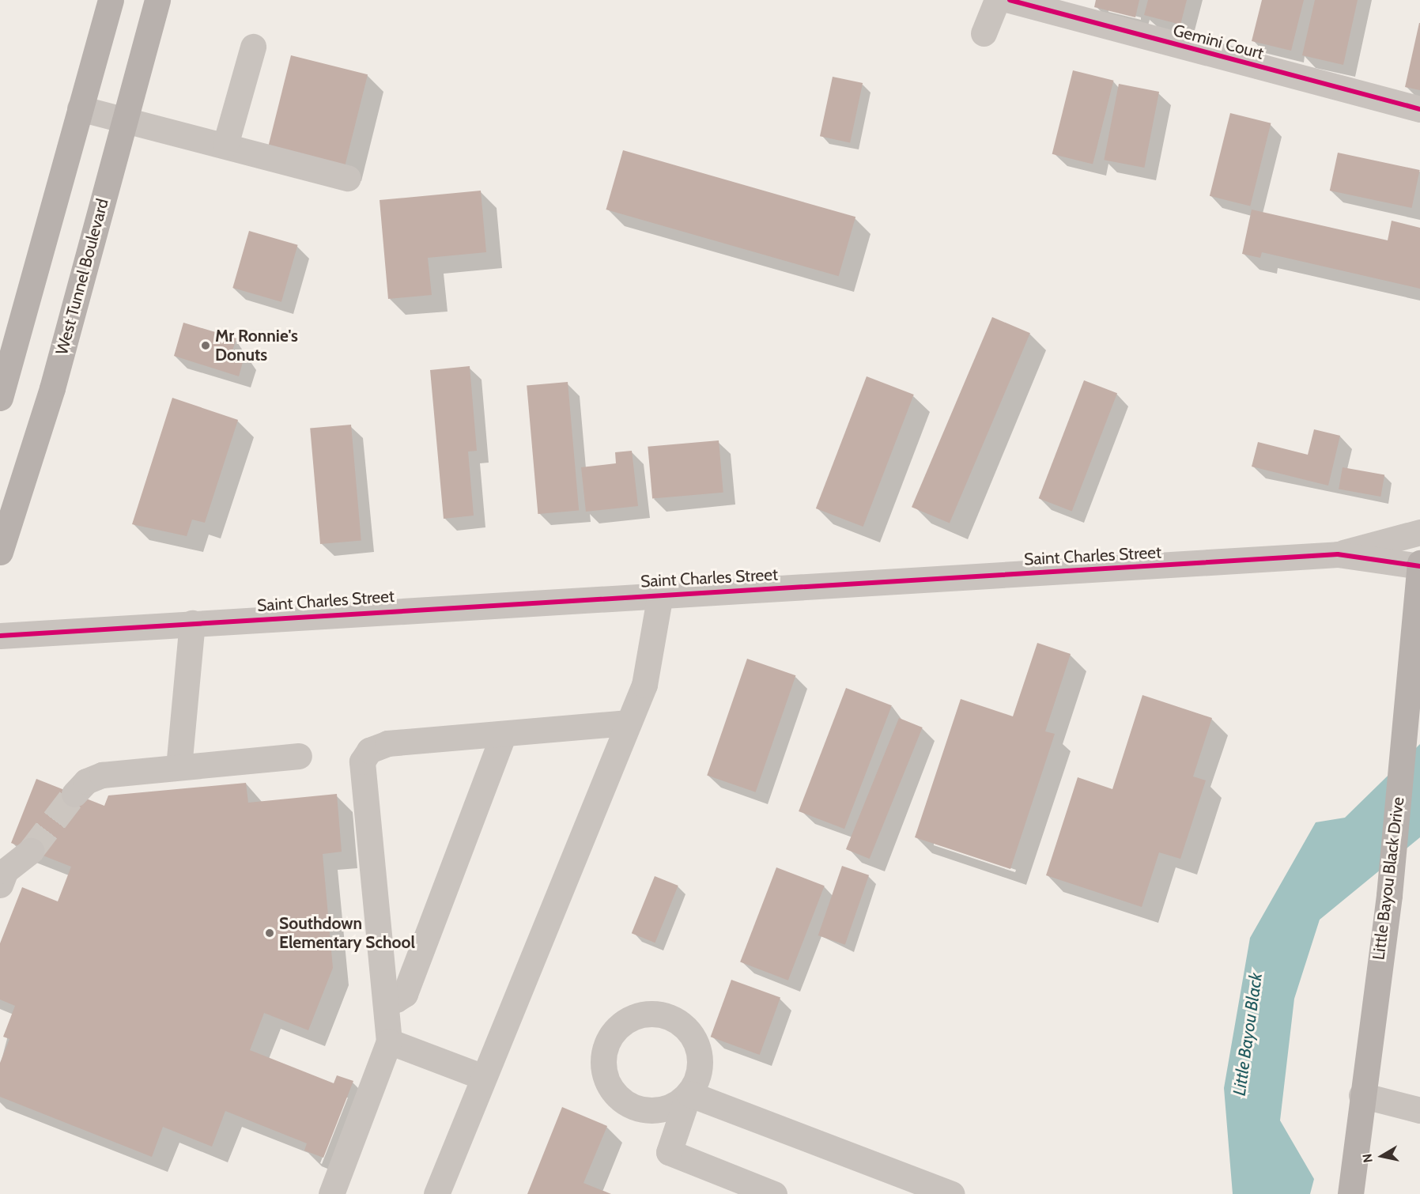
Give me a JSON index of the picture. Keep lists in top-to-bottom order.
{
  "streets": {
    "main road": ["West Tunnel Boulevard", "Little Bayou Black Drive"],
    "street": ["Gemini Court", "Saint Charles Street"]
  },
  "crossings": [
    ["Saint Charles Street", "Little Bayou Black Drive"]
  ],
  "water": ["Little Bayou Black"],
  "places": ["Mr Ronnie's Donuts", "Southdown Elementary School"],
  "north": "left"
}
